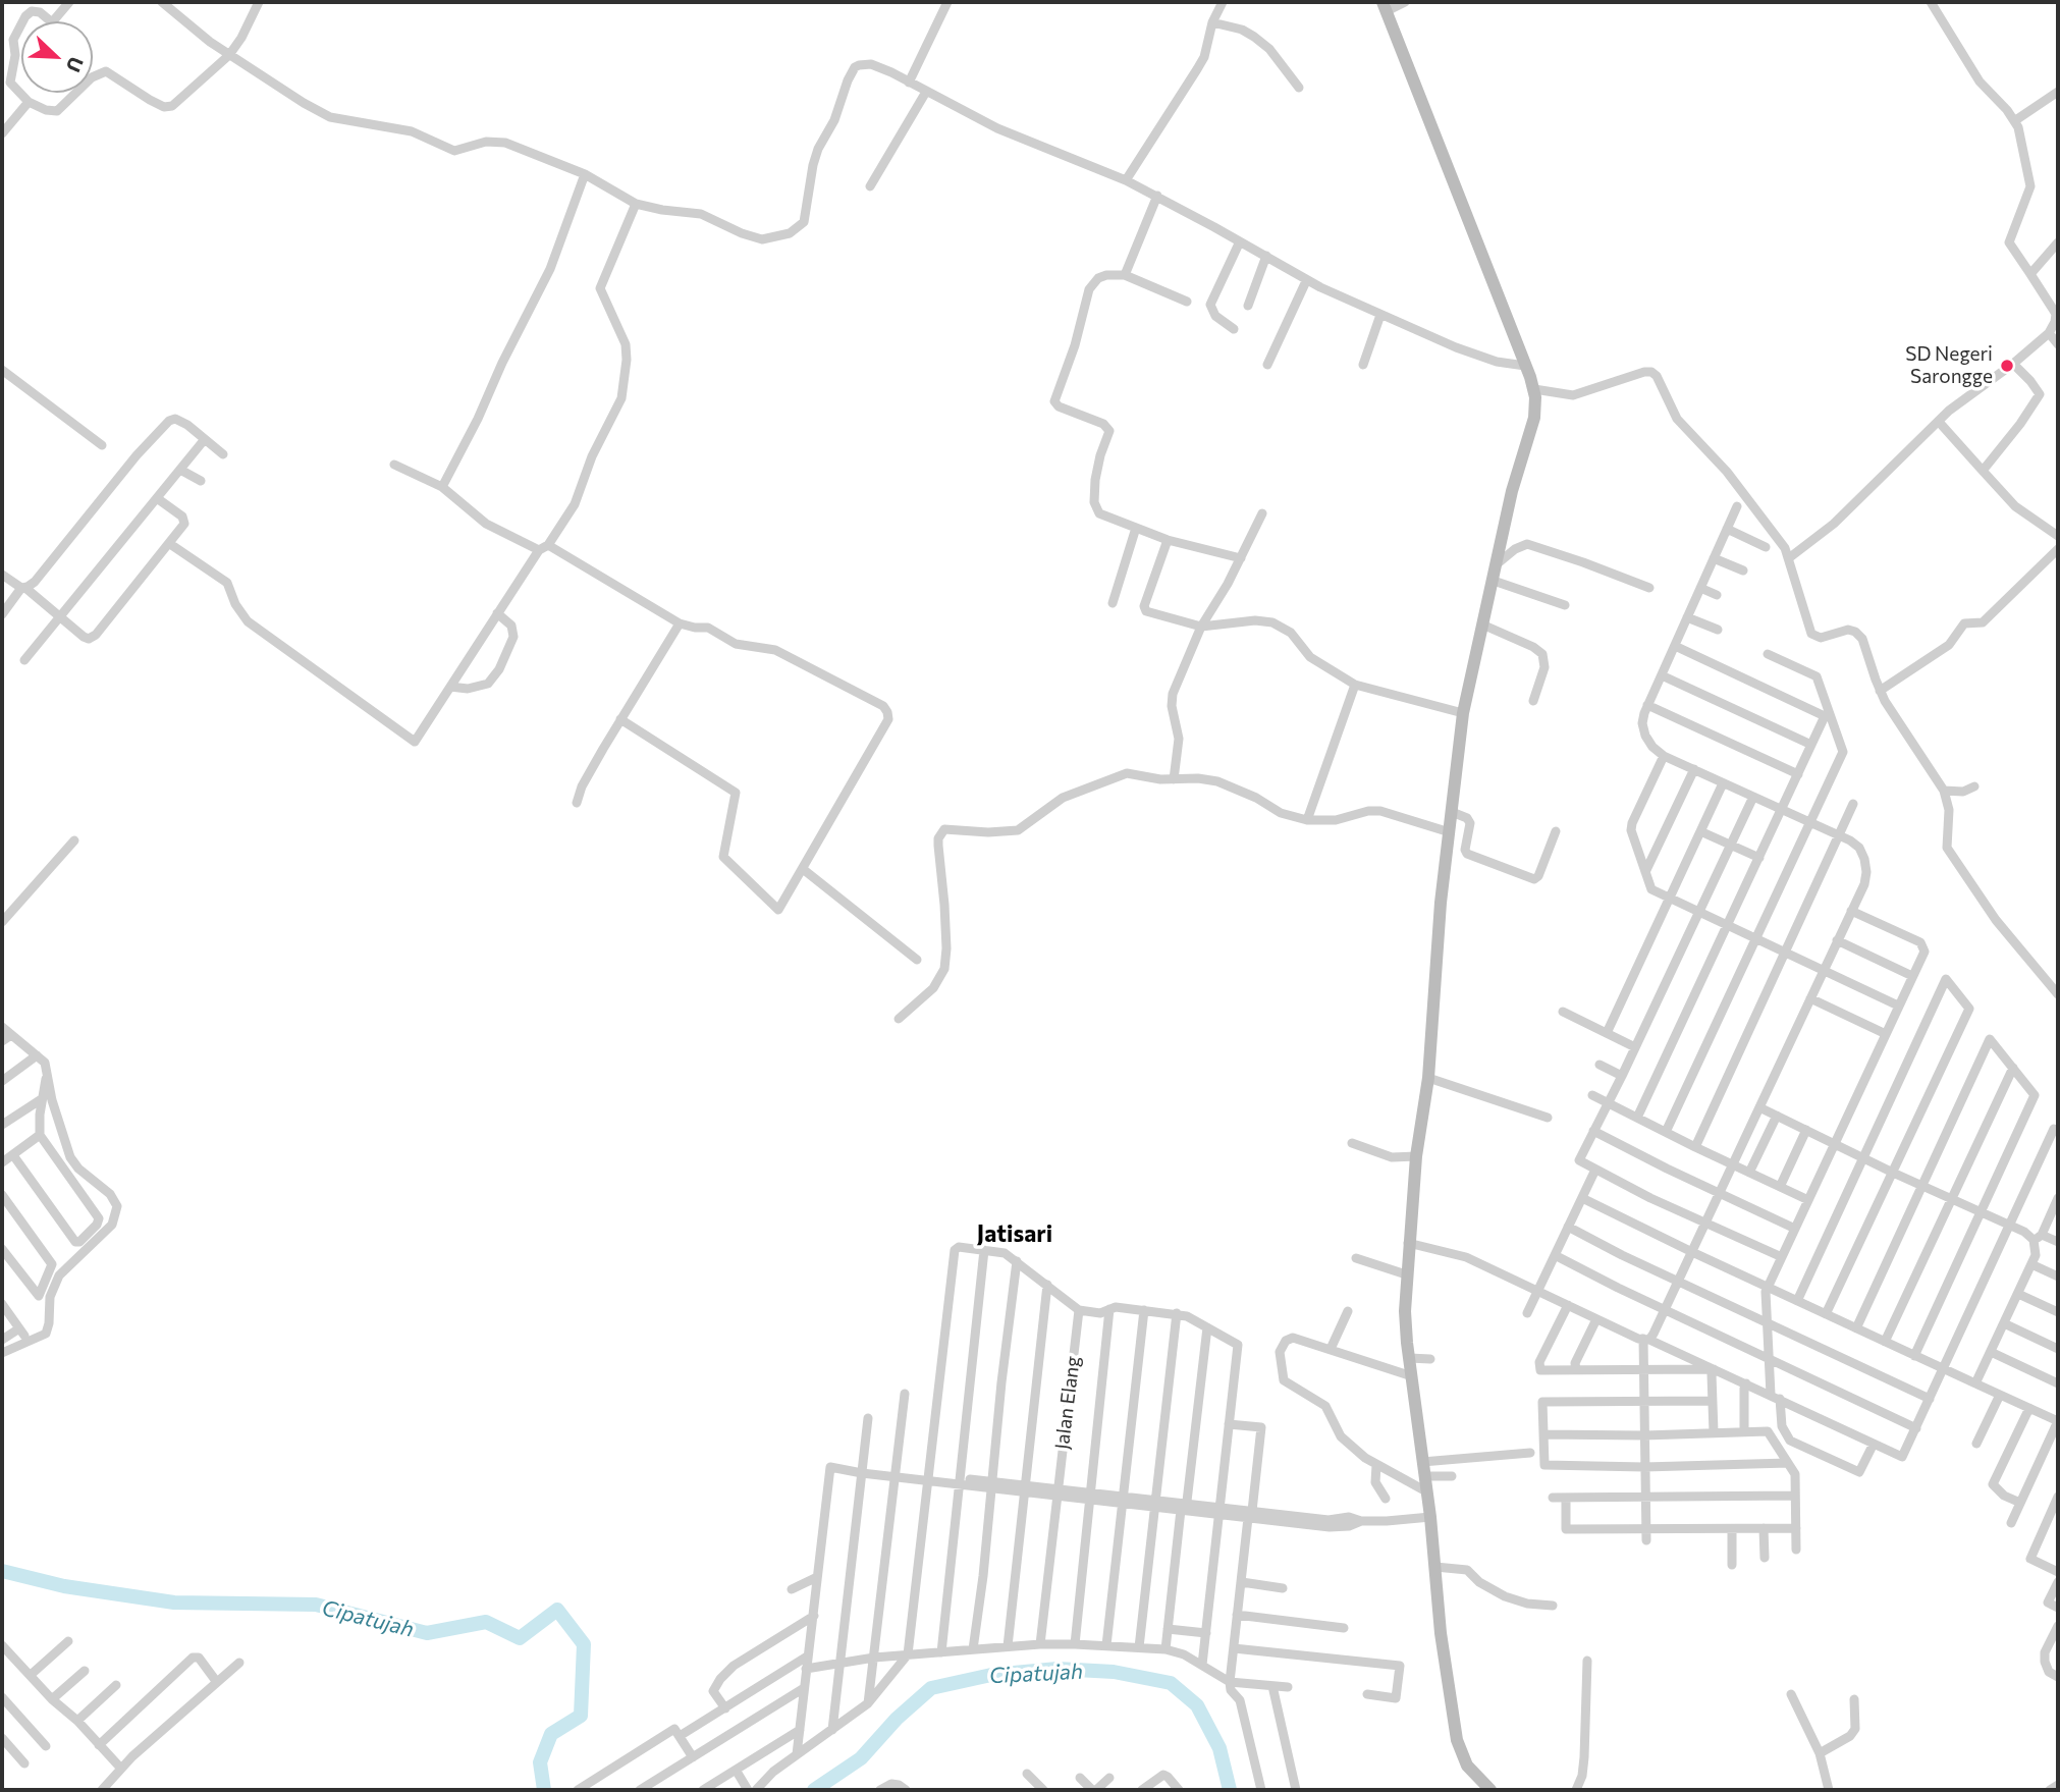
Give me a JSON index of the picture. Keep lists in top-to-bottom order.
{
  "streets": {
    "street": ["Jalan Elang"]
  },
  "districts": ["Jatisari"],
  "water": ["Cipatujah"],
  "places": ["SD Negeri Sarongge"],
  "north": "bottom right"
}
